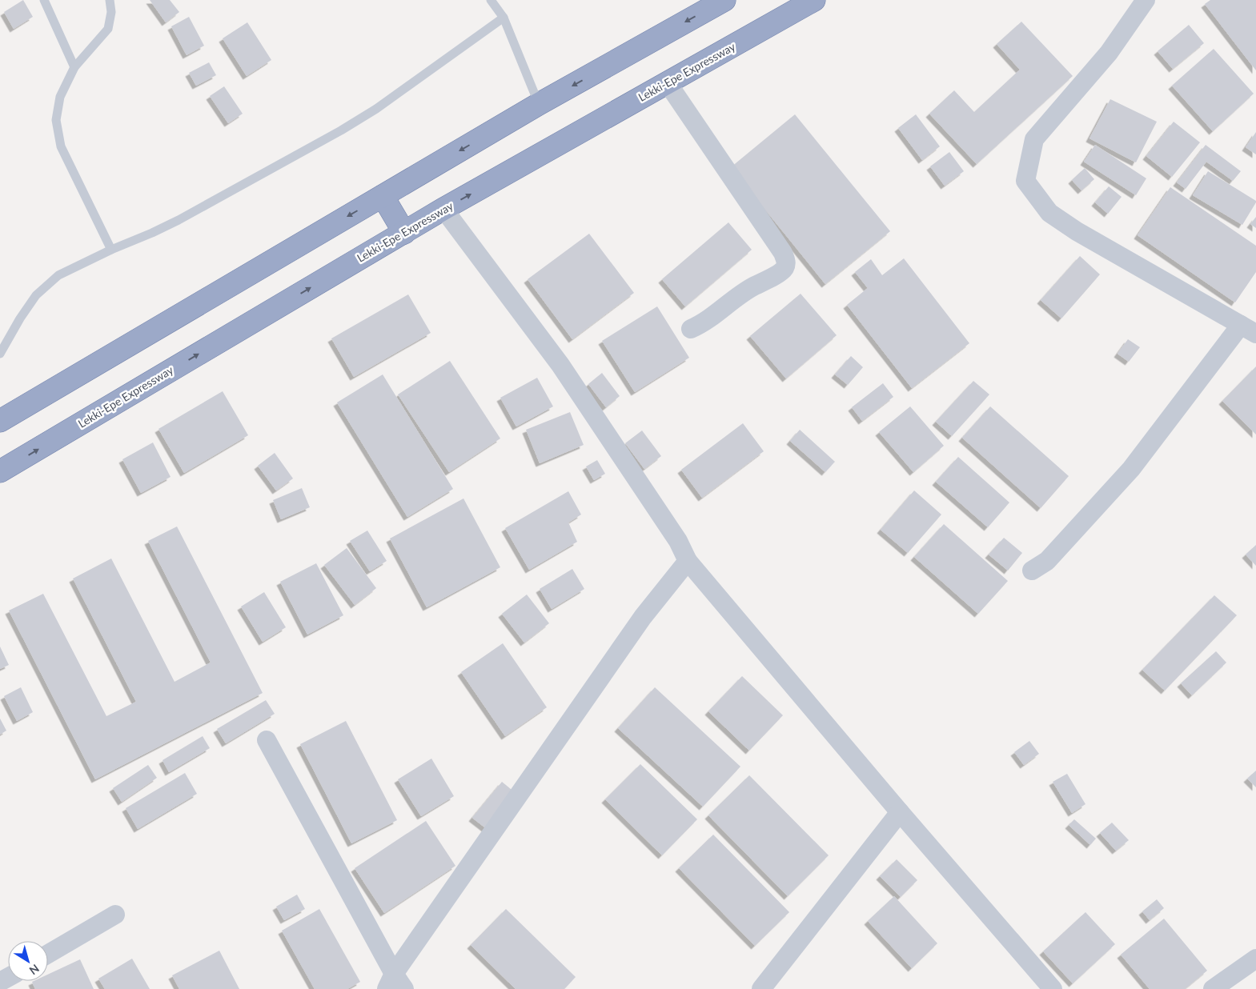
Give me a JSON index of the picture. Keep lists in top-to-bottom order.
{
  "streets": {
    "highway": ["Lekki-Epe Expressway"]
  },
  "north": "bottom right"
}
